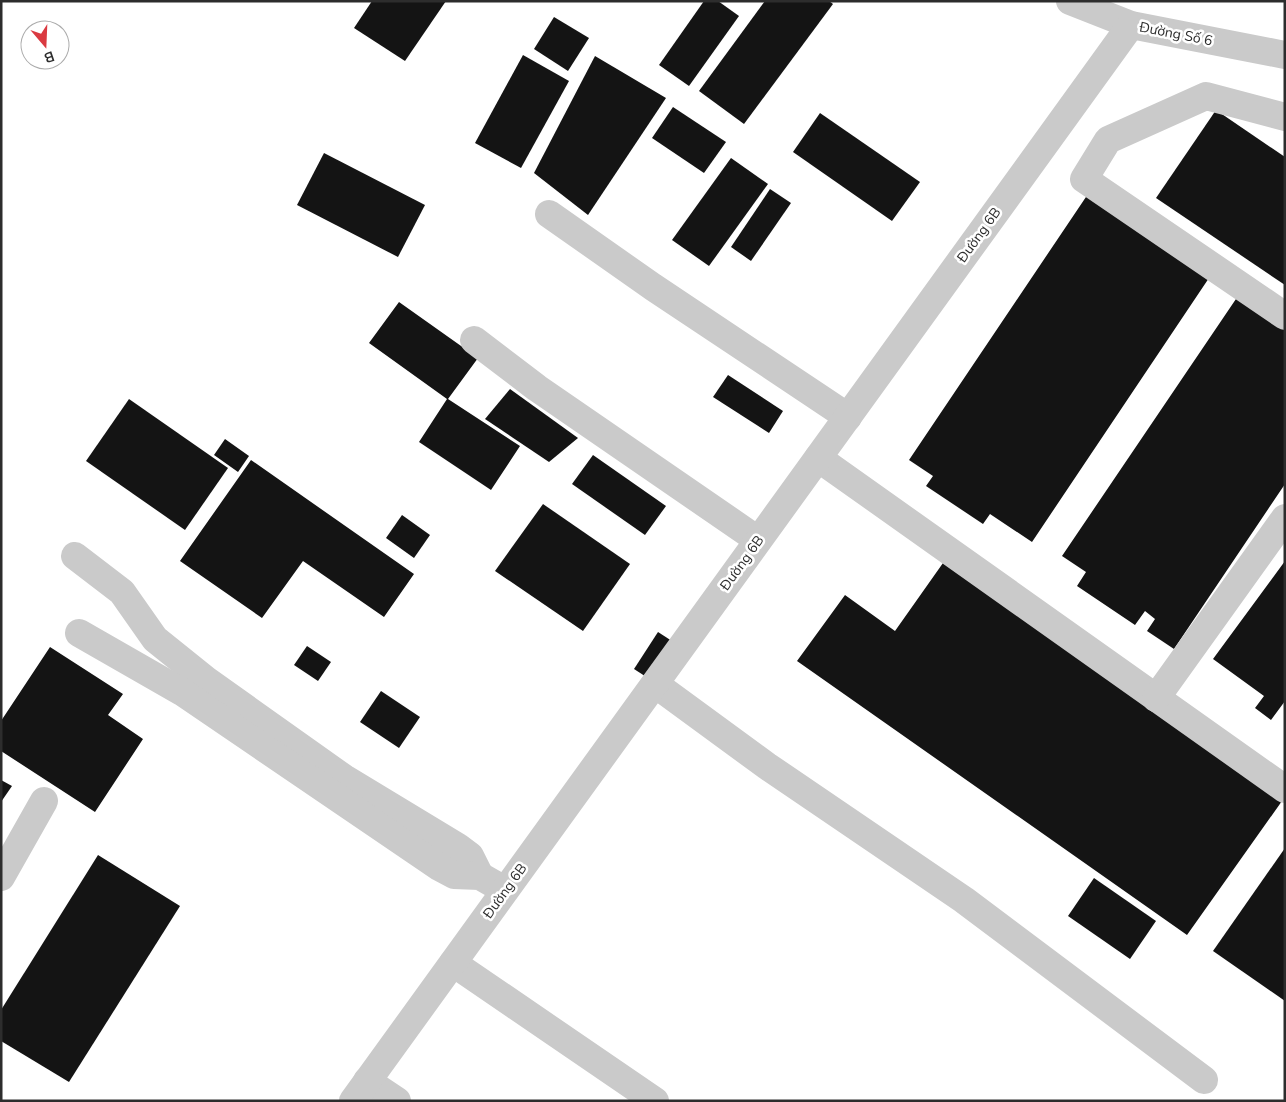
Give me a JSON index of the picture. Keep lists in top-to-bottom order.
{
  "streets": {
    "street": ["Đường Số 6", "Đường 6B"]
  },
  "crossings": [
    ["Đường Số 6", "Đường 6B"]
  ],
  "north": "bottom"
}
